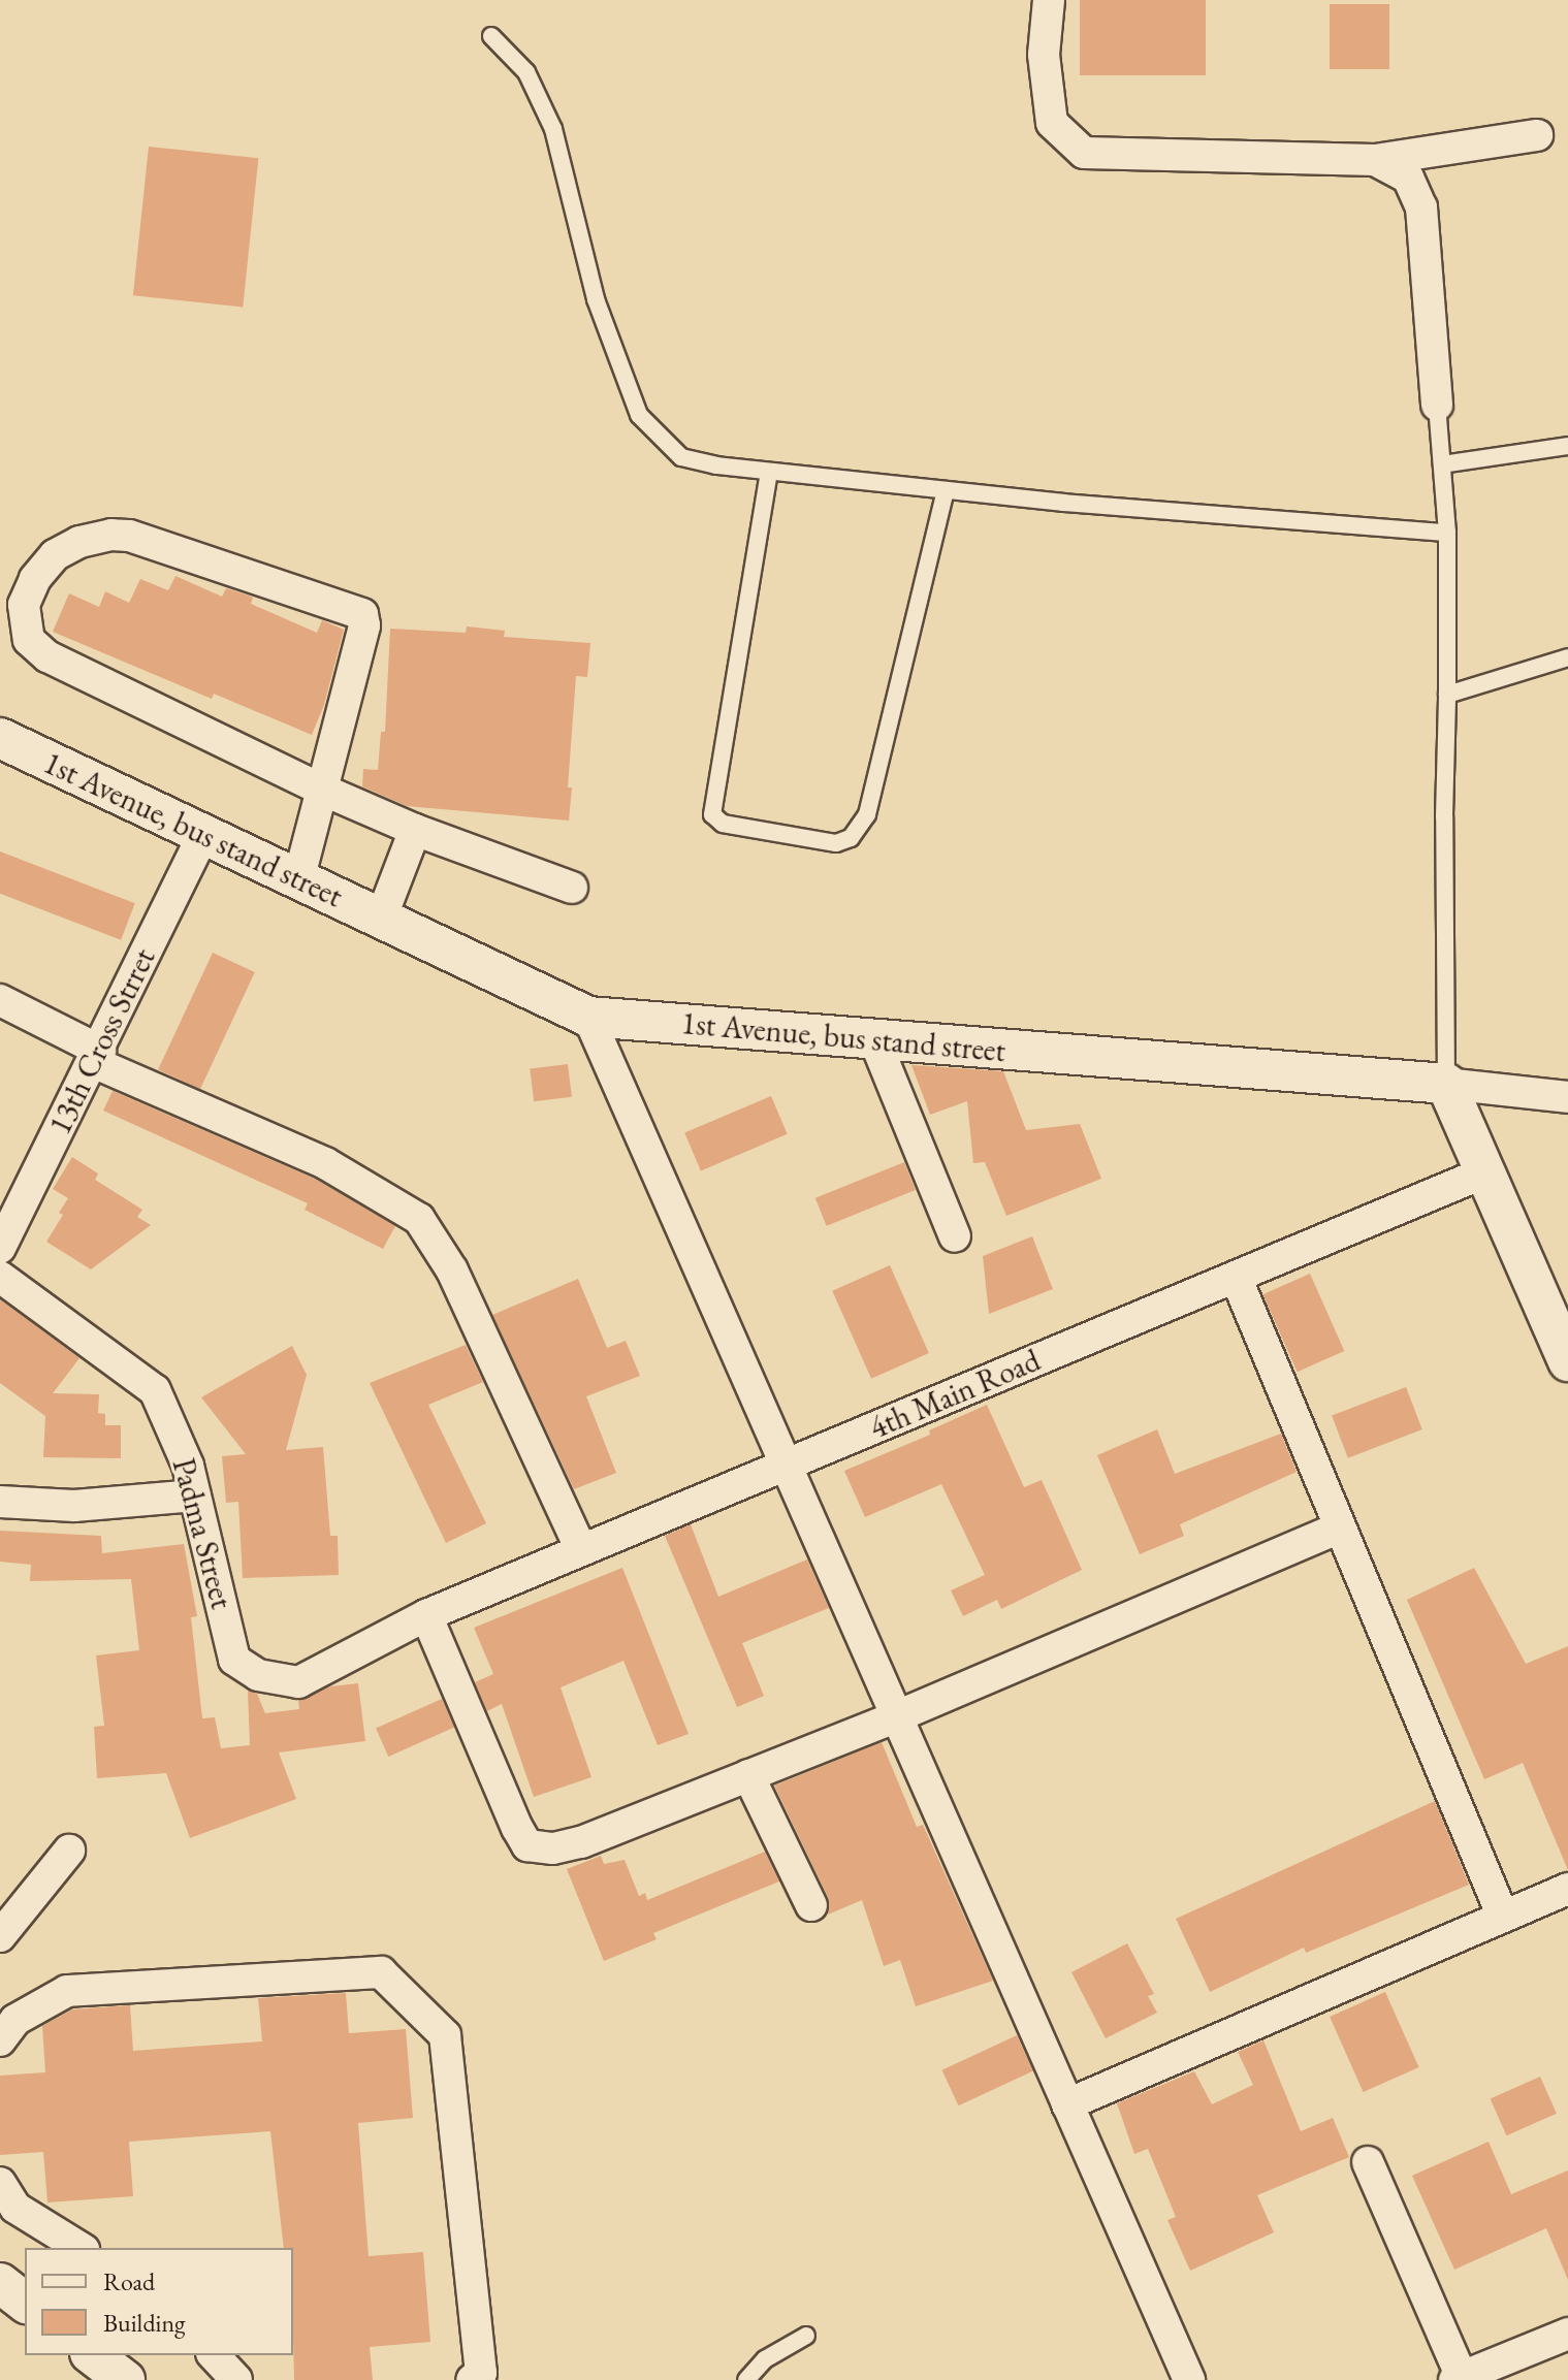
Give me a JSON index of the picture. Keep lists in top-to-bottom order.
{
  "streets": {
    "street": [
      "1st Avenue, bus stand street",
      "13th Cross Strret",
      "4th Main Road",
      "Padma Street"
    ]
  },
  "crossings": [
    ["1st Avenue, bus stand street", "13th Cross Strret"],
    ["4th Main Road", "Padma Street"]
  ],
  "legend": ["Road", "Building"]
}
